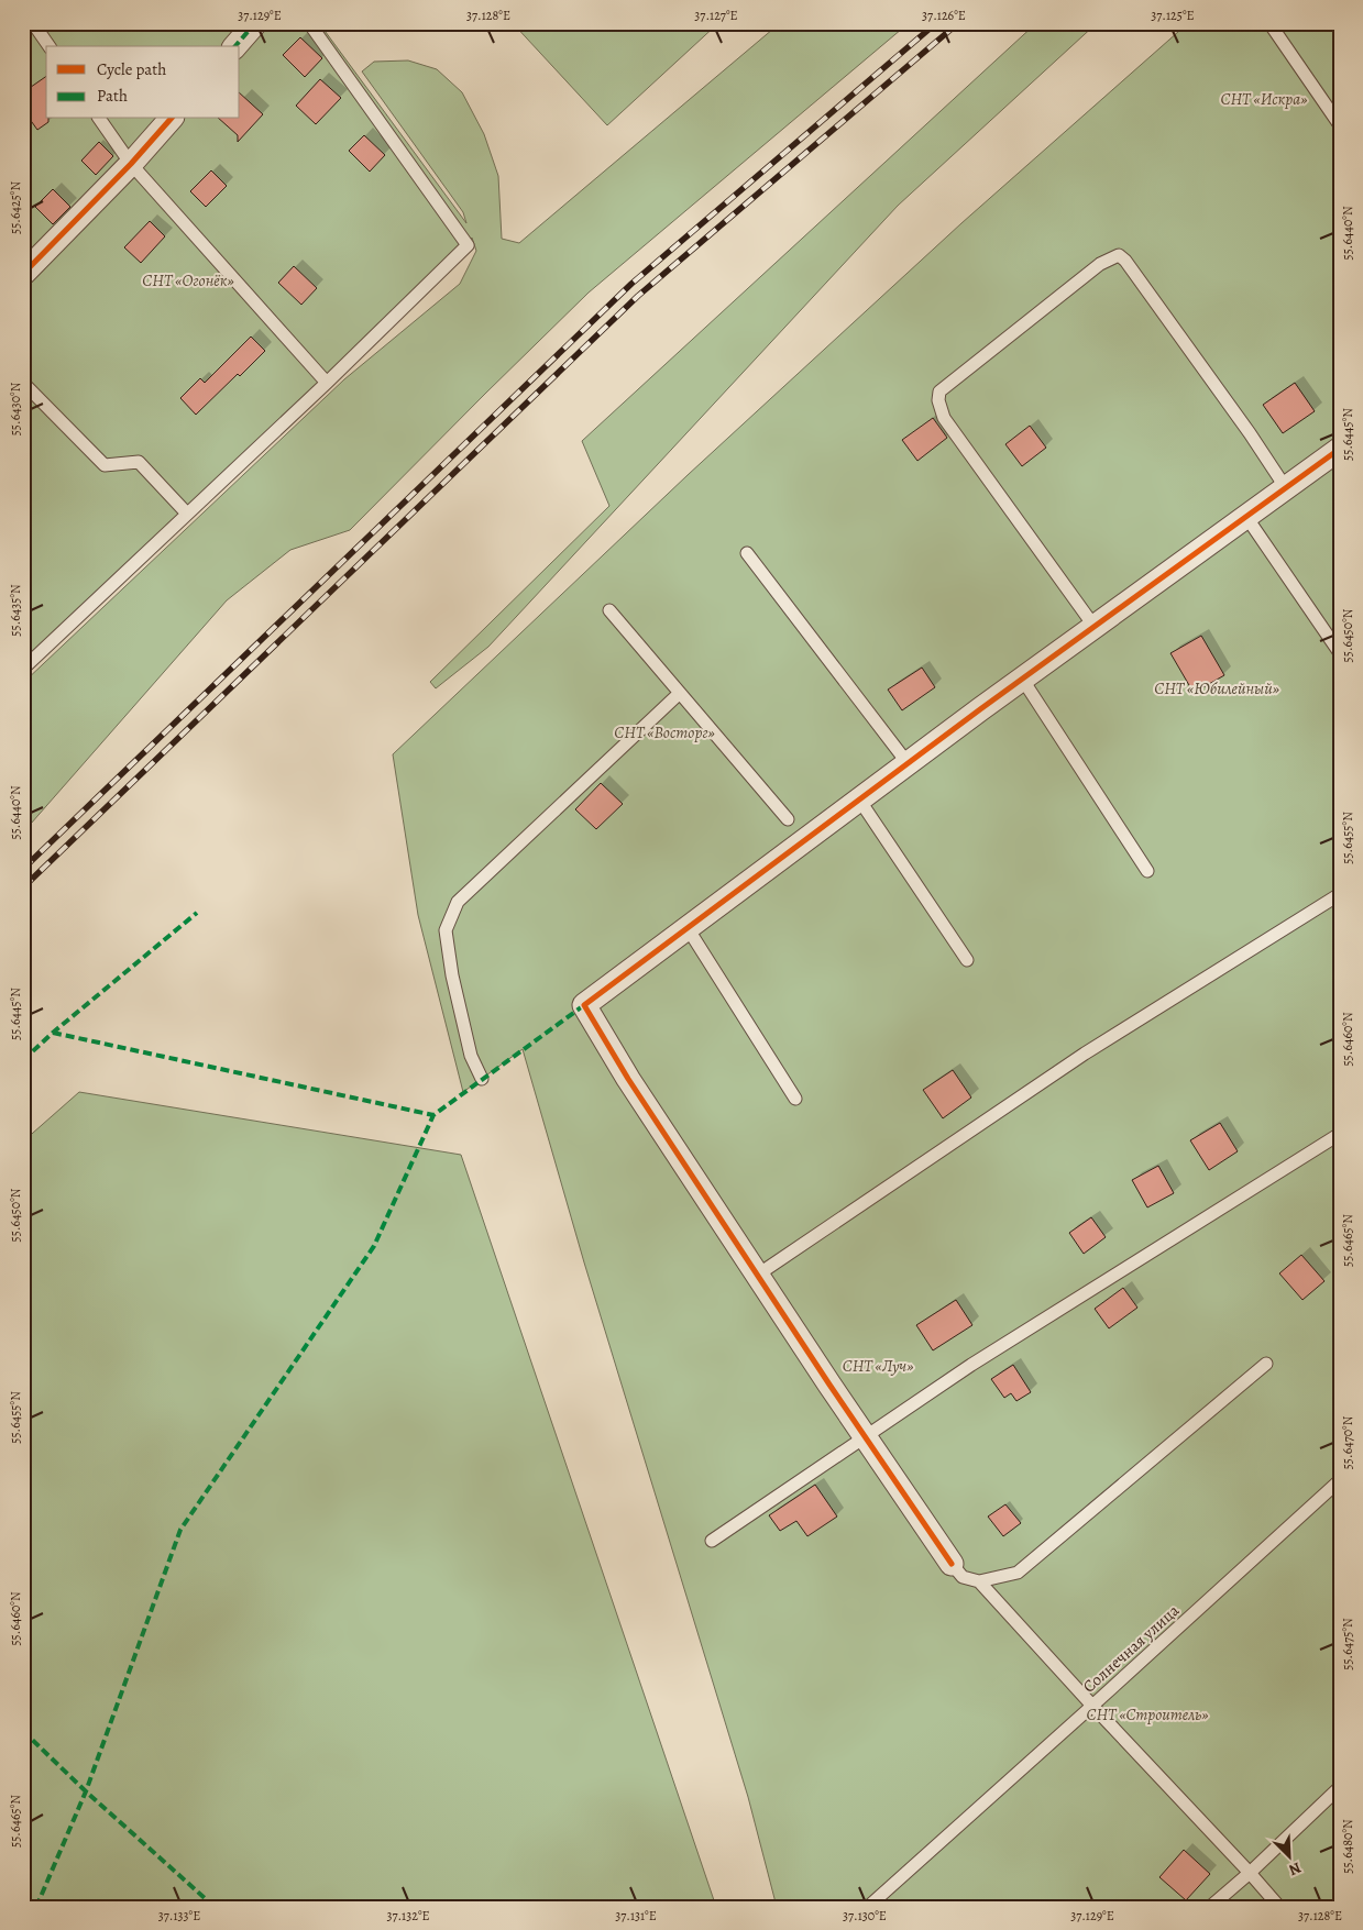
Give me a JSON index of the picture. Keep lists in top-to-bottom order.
{
  "streets": {
    "lane": ["Солнечная улица"]
  },
  "parks": [
    "СНТ «Искра»",
    "СНТ «Огонёк»",
    "СНТ «Юбилейный»",
    "СНТ «Восторг»",
    "СНТ «Луч»",
    "СНТ «Строитель»"
  ],
  "legend": ["Cycle path", "Path"],
  "north": "bottom right",
  "coordinates": [
    "37.129°E",
    "37.128°E",
    "37.127°E",
    "37.126°E",
    "37.125°E",
    "55.6425°N",
    "55.6440°N",
    "55.6430°N",
    "55.6445°N",
    "55.6435°N",
    "55.6450°N",
    "55.6455°N",
    "55.6460°N",
    "55.6465°N",
    "55.6470°N",
    "55.6475°N",
    "55.6480°N",
    "37.133°E",
    "37.132°E",
    "37.131°E",
    "37.130°E"
  ]
}
